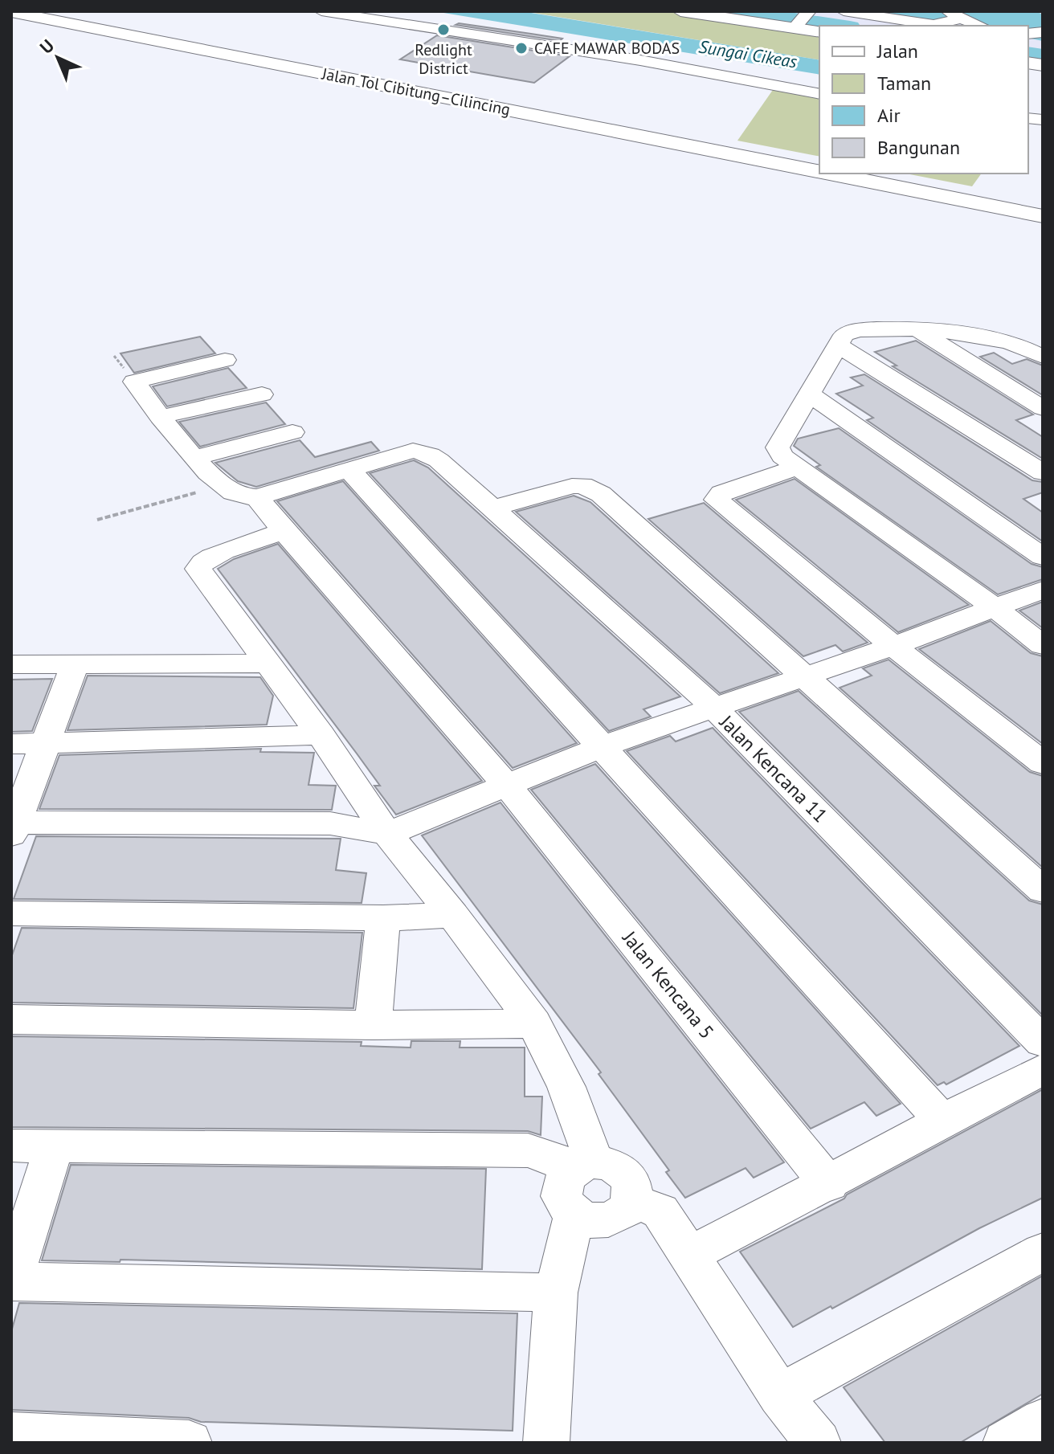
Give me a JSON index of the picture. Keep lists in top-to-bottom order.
{
  "streets": {
    "main road": ["Jalan Tol Cibitung–Cilincing"],
    "street": ["Jalan Kencana 11", "Jalan Kencana 5"]
  },
  "water": ["Sungai Cikeas"],
  "places": ["Redlight District", "CAFE MAWAR BODAS"],
  "legend": [
    "Jalan",
    "Taman",
    "Air",
    "Bangunan"
  ],
  "north": "top left"
}
